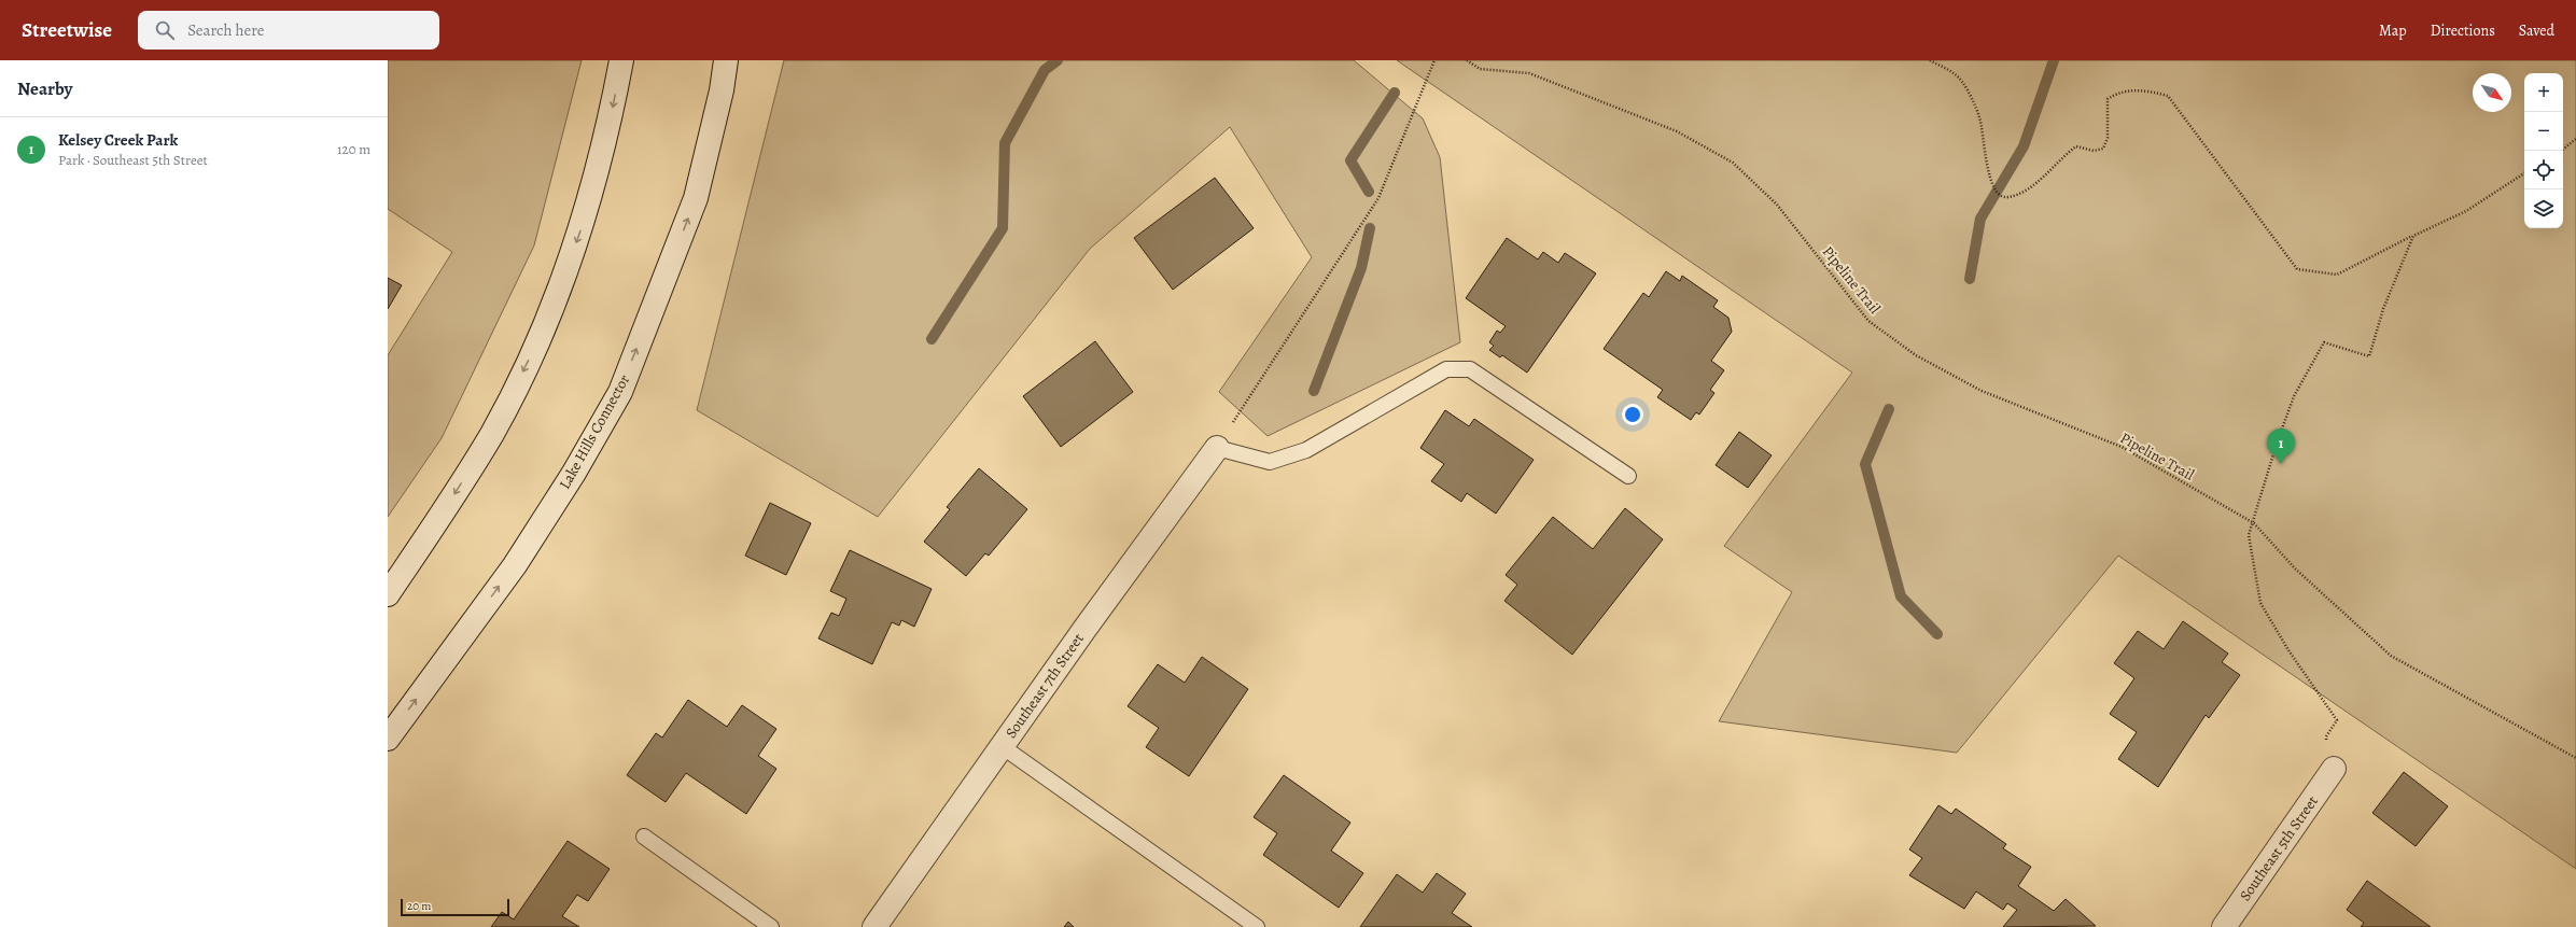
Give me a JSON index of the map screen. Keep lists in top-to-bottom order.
{
  "streets": {
    "main road": ["Lake Hills Connector", "Southeast 7th Street", "Southeast 5th Street"],
    "path": ["Pipeline Trail"]
  },
  "scale_bar": "20 m",
  "north": "bottom right",
  "page": {
    "header": "Streetwise",
    "search": "Search here",
    "nav": ["Map", "Directions", "Saved"],
    "heading": "Nearby",
    "map_buttons": ["+", "−"],
    "list": [
      {
        "mark": "1",
        "name": "Kelsey Creek Park",
        "note": "Park · Southeast 5th Street",
        "value": "120 m"
      }
    ],
    "pins": "1",
    "scale": "20 m"
  }
}
